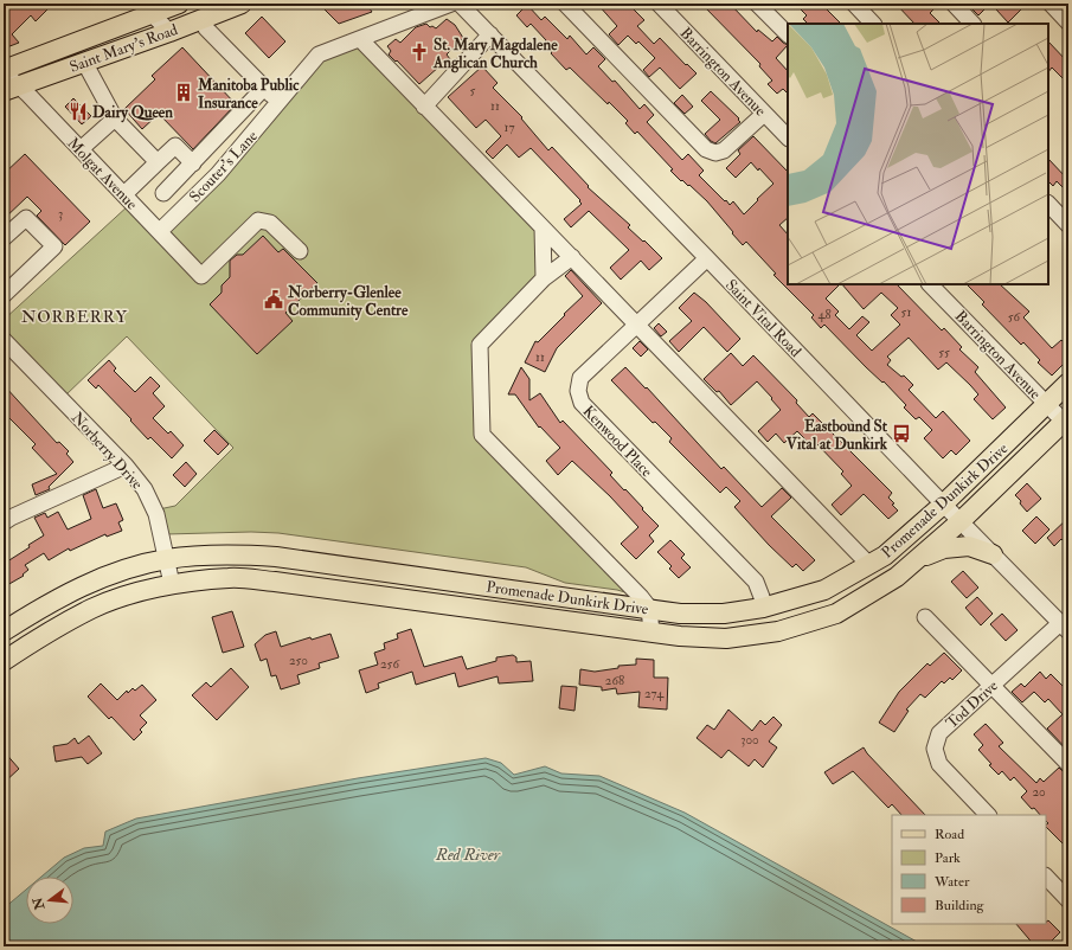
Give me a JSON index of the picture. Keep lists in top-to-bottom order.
{
  "streets": {
    "main road": ["Saint Mary's Road", "Promenade Dunkirk Drive"],
    "street": [
      "Barrington Avenue",
      "Scouter's Lane",
      "Molgat Avenue",
      "Saint Vital Road",
      "Kenwood Place",
      "Norberry Drive",
      "Tod Drive"
    ]
  },
  "crossings": [
    ["Saint Mary's Road", "Molgat Avenue"],
    ["Barrington Avenue", "Promenade Dunkirk Drive"],
    ["Scouter's Lane", "Molgat Avenue"],
    ["Saint Vital Road", "Kenwood Place"],
    ["Saint Vital Road", "Promenade Dunkirk Drive"],
    ["Saint Vital Road", "Tod Drive"],
    ["Kenwood Place", "Promenade Dunkirk Drive"],
    ["Norberry Drive", "Promenade Dunkirk Drive"]
  ],
  "districts": ["NORBERRY"],
  "water": ["Red River"],
  "places": {
    "church": ["St. Mary Magdalene Anglican Church"],
    "building": ["Manitoba Public Insurance"],
    "restaurant": ["Dairy Queen"],
    "public building": ["Norberry-Glenlee Community Centre"],
    "bus stop": ["Eastbound St Vital at Dunkirk"]
  },
  "house_numbers": [
    "5",
    "11",
    "17",
    "3",
    "51",
    "48",
    "56",
    "55",
    "11",
    "250",
    "256",
    "268",
    "274",
    "300",
    "20"
  ],
  "legend": [
    "Road",
    "Park",
    "Water",
    "Building"
  ],
  "north": "left"
}
